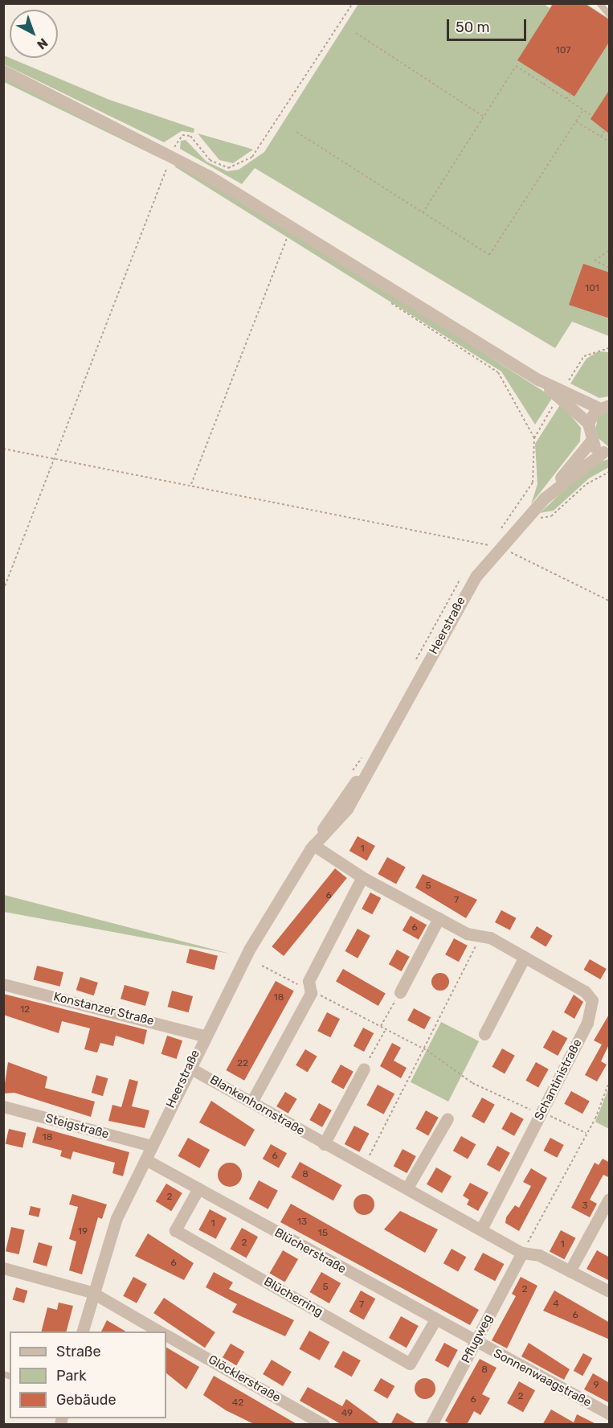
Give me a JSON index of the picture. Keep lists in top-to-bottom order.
{
  "streets": {
    "street": [
      "Heerstraße",
      "Konstanzer Straße",
      "Schantinistraße",
      "Blankenhornstraße",
      "Steigstraße",
      "Blücherstraße",
      "Blücherring",
      "Pflugweg",
      "Sonnenwaagstraße",
      "Glöcklerstraße"
    ]
  },
  "crossings": [
    ["Heerstraße", "Konstanzer Straße"],
    ["Heerstraße", "Schantinistraße"],
    ["Heerstraße", "Blankenhornstraße"],
    ["Heerstraße", "Steigstraße"],
    ["Heerstraße", "Blücherstraße"],
    ["Heerstraße", "Glöcklerstraße"],
    ["Schantinistraße", "Blankenhornstraße"],
    ["Blankenhornstraße", "Pflugweg"],
    ["Blücherstraße", "Blücherring"],
    ["Blücherstraße", "Pflugweg"],
    ["Blücherstraße", "Sonnenwaagstraße"],
    ["Pflugweg", "Sonnenwaagstraße"]
  ],
  "house_numbers": [
    "107",
    "101",
    "1",
    "5",
    "6",
    "7",
    "6",
    "18",
    "12",
    "22",
    "18",
    "6",
    "8",
    "2",
    "3",
    "13",
    "1",
    "19",
    "15",
    "2",
    "1",
    "6",
    "5",
    "2",
    "4",
    "7",
    "6",
    "8",
    "9",
    "2",
    "6",
    "42",
    "49"
  ],
  "legend": ["Straße", "Park", "Gebäude"],
  "scale_bar": "50 m",
  "north": "bottom right"
}
